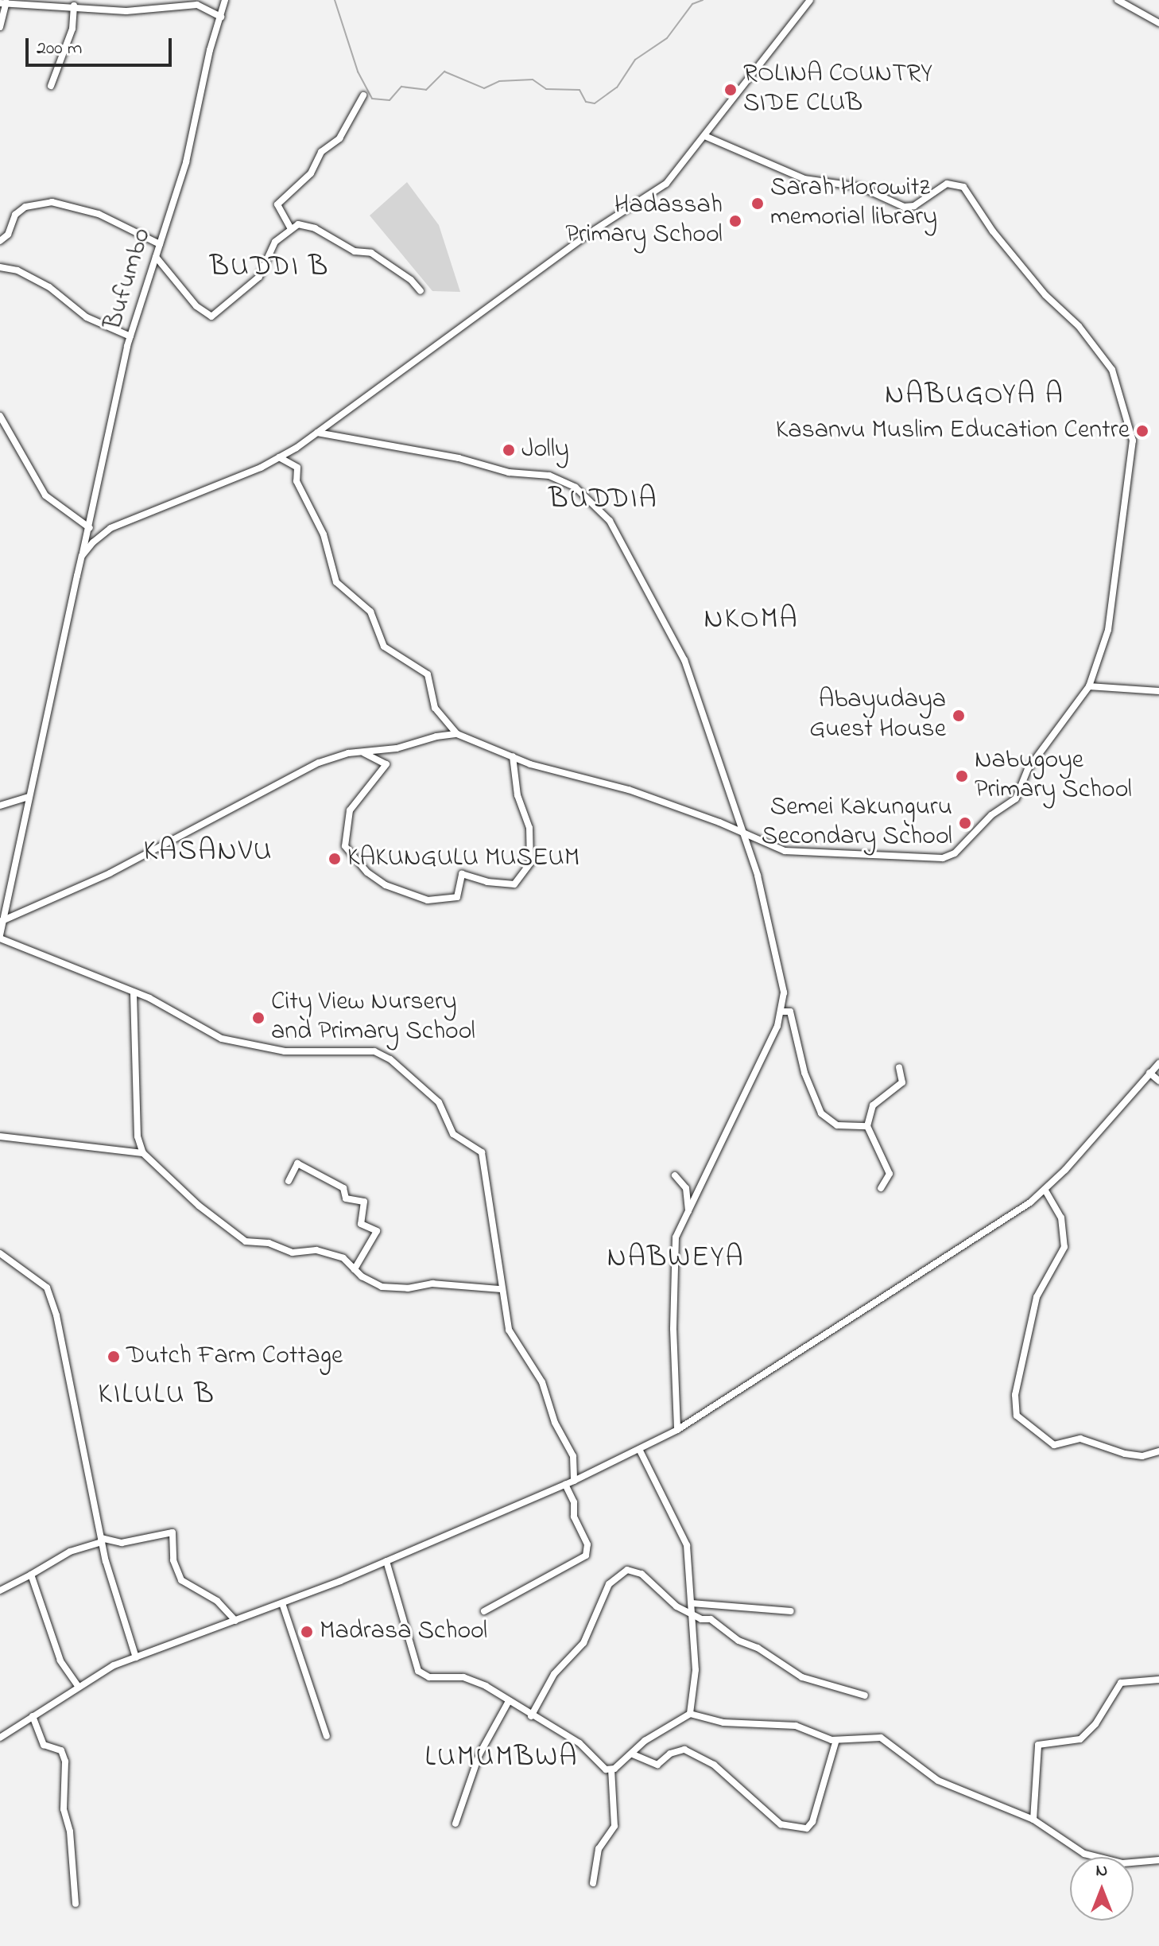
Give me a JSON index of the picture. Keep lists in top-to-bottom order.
{
  "streets": {
    "street": ["Bufumbo"]
  },
  "districts": [
    "BUDDI B",
    "NABUGOYA A",
    "BUDDIA",
    "NKOMA",
    "KASANVU",
    "NABWEYA",
    "KILULU B",
    "LUMUMBWA"
  ],
  "places": [
    "ROLINA COUNTRY SIDE CLUB",
    "Sarah Horowitz memorial library",
    "Hadassah Primary School",
    "Kasanvu Muslim Education Centre",
    "Jolly",
    "Abayudaya Guest House",
    "Nabugoye Primary School",
    "Semei Kakunguru Secondary School",
    "KAKUNGULU MUSEUM",
    "City View Nursery and Primary School",
    "Dutch Farm Cottage",
    "Madrasa School"
  ],
  "scale_bar": "200 m",
  "north": "top"
}
